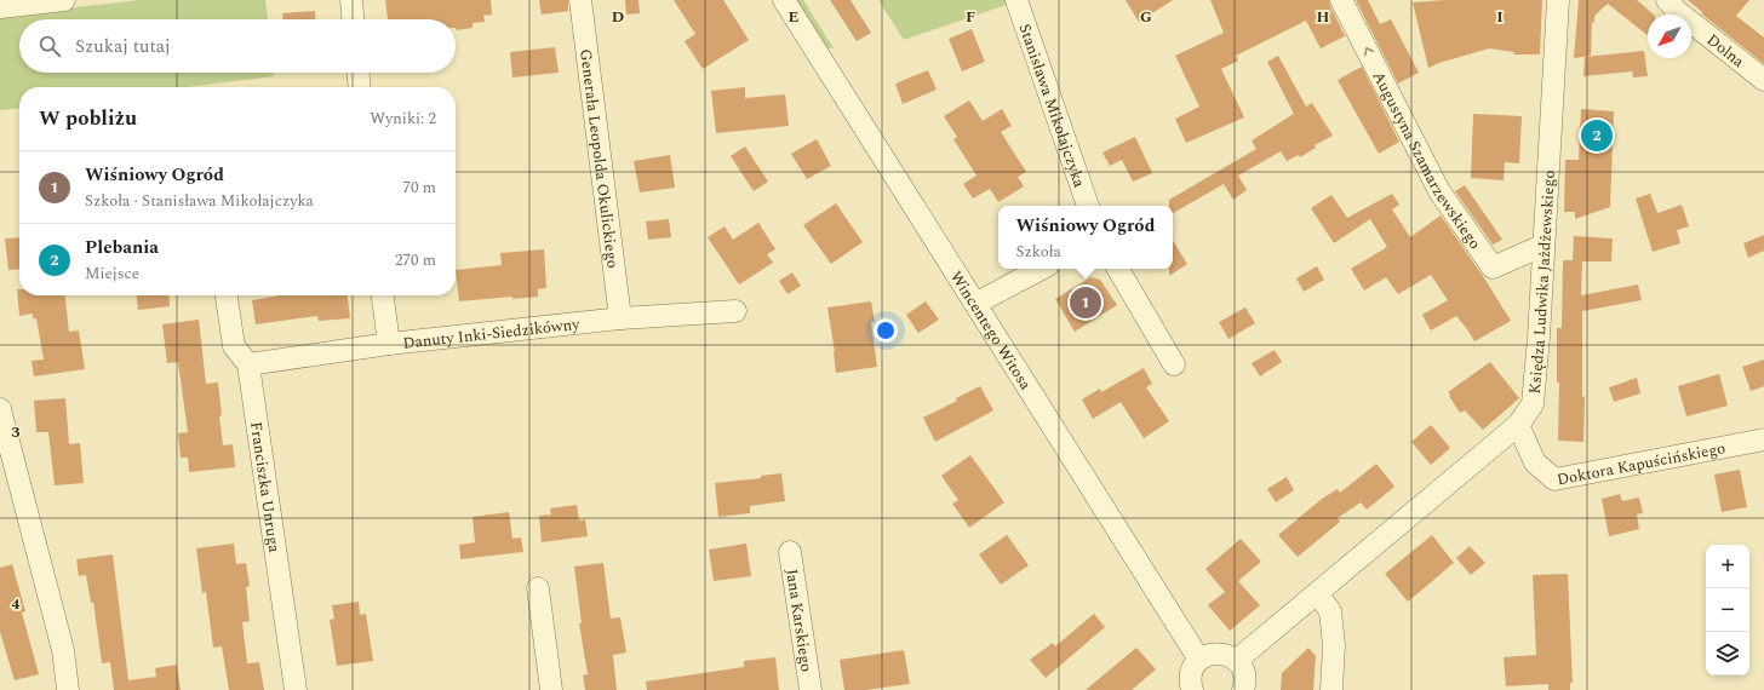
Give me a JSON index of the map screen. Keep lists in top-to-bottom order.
{
  "streets": {
    "street": [
      "Dolna",
      "Stanisława Mikołajczyka",
      "Generała Leopolda Okulickiego",
      "Augustyna Szamarzewskiego",
      "Księdza Ludwika Jażdżewskiego",
      "Wincentego Witosa",
      "Danuty Inki-Siedzikówny",
      "Doktora Kapuścińskiego",
      "Franciszka Unruga",
      "Jana Karskiego"
    ]
  },
  "crossings": [
    ["Generała Leopolda Okulickiego", "Danuty Inki-Siedzikówny"],
    ["Augustyna Szamarzewskiego", "Księdza Ludwika Jażdżewskiego"],
    ["Księdza Ludwika Jażdżewskiego", "Doktora Kapuścińskiego"],
    ["Danuty Inki-Siedzikówny", "Franciszka Unruga"]
  ],
  "one_way": ["Augustyna Szamarzewskiego"],
  "north": "bottom left",
  "page": {
    "search": "Szukaj tutaj",
    "heading": ["W pobliżu", "Wyniki: 2"],
    "pins": ["2", "1"],
    "list": [
      {
        "mark": "1",
        "name": "Wiśniowy Ogród",
        "note": "Szkoła · Stanisława Mikołajczyka",
        "value": "70 m"
      },
      {
        "mark": "2",
        "name": "Plebania",
        "note": "Miejsce",
        "value": "270 m"
      }
    ],
    "popup": ["Wiśniowy Ogród", "Szkoła"],
    "map_buttons": ["+", "−"]
  },
  "grid": {
    "columns": [
      "D",
      "E",
      "F",
      "G",
      "H",
      "I"
    ],
    "rows": ["3", "4"]
  }
}
